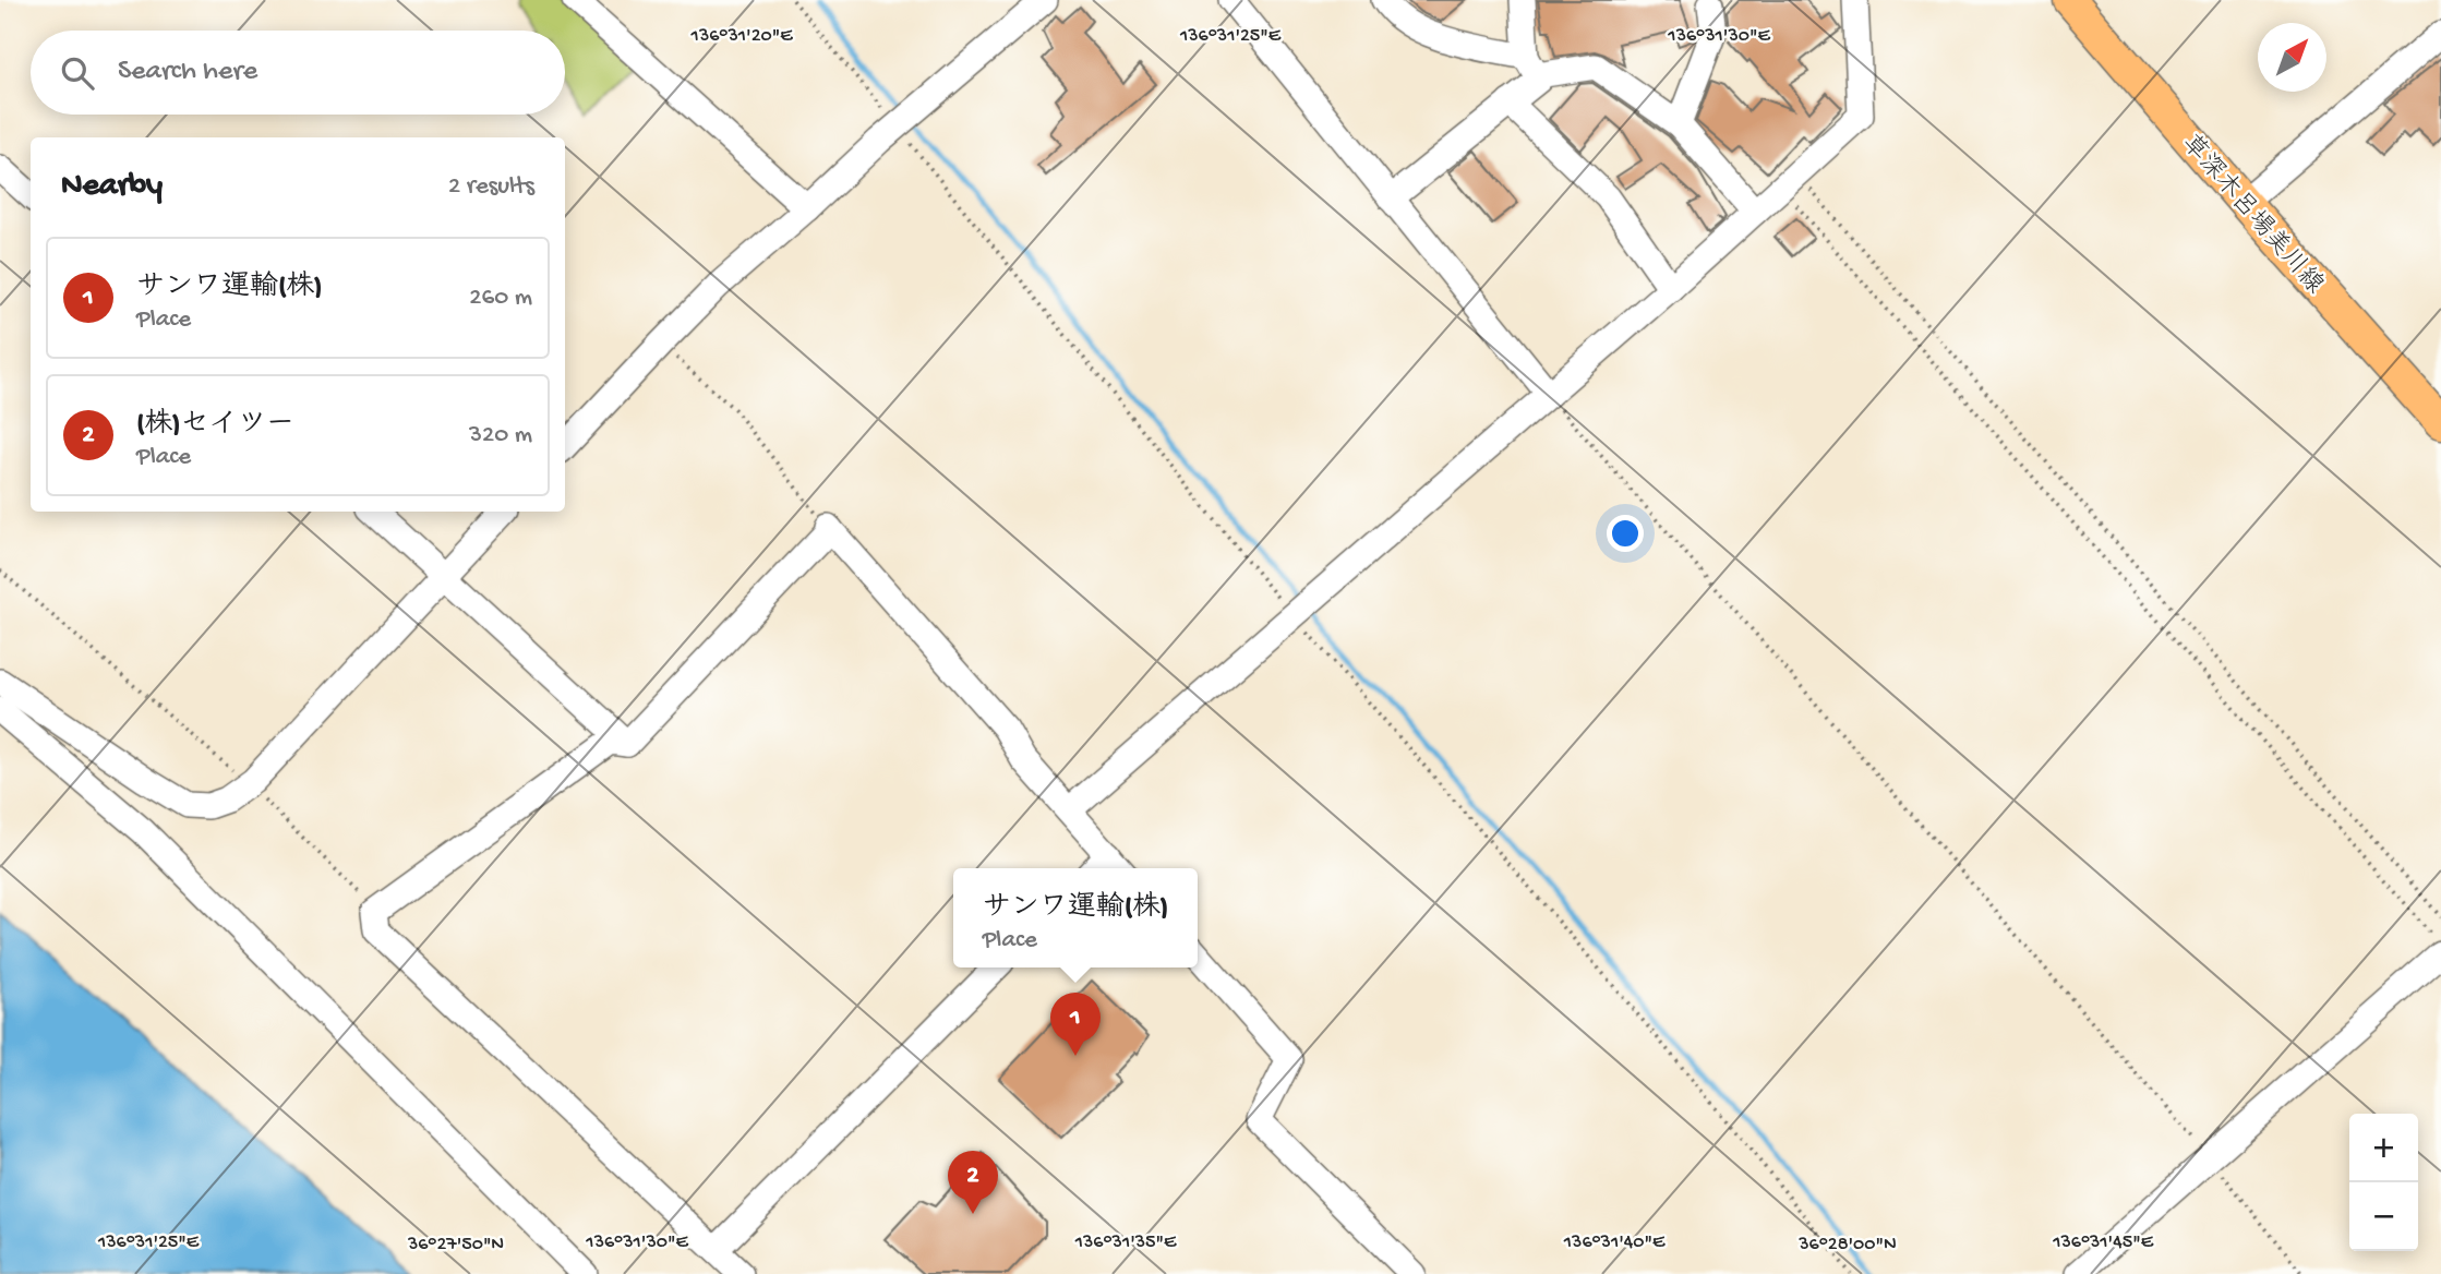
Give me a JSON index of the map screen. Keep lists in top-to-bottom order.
{
  "streets": {
    "main road": ["草深木呂場美川線"]
  },
  "north": "top right",
  "page": {
    "search": "Search here",
    "heading": ["Nearby", "2 results"],
    "list": [
      {
        "mark": "1",
        "name": "サンワ運輸(株)",
        "note": "Place",
        "value": "260 m"
      },
      {
        "mark": "2",
        "name": "(株)セイツー",
        "note": "Place",
        "value": "320 m"
      }
    ],
    "popup": ["サンワ運輸(株)", "Place"],
    "pins": ["1", "2"],
    "map_buttons": ["+", "−"]
  },
  "coordinates": [
    "136°31'20\"E",
    "136°31'30\"E",
    "136°31'25\"E",
    "136°31'35\"E",
    "136°31'40\"E",
    "136°31'45\"E",
    "36°27'50\"N",
    "36°28'00\"N"
  ]
}
